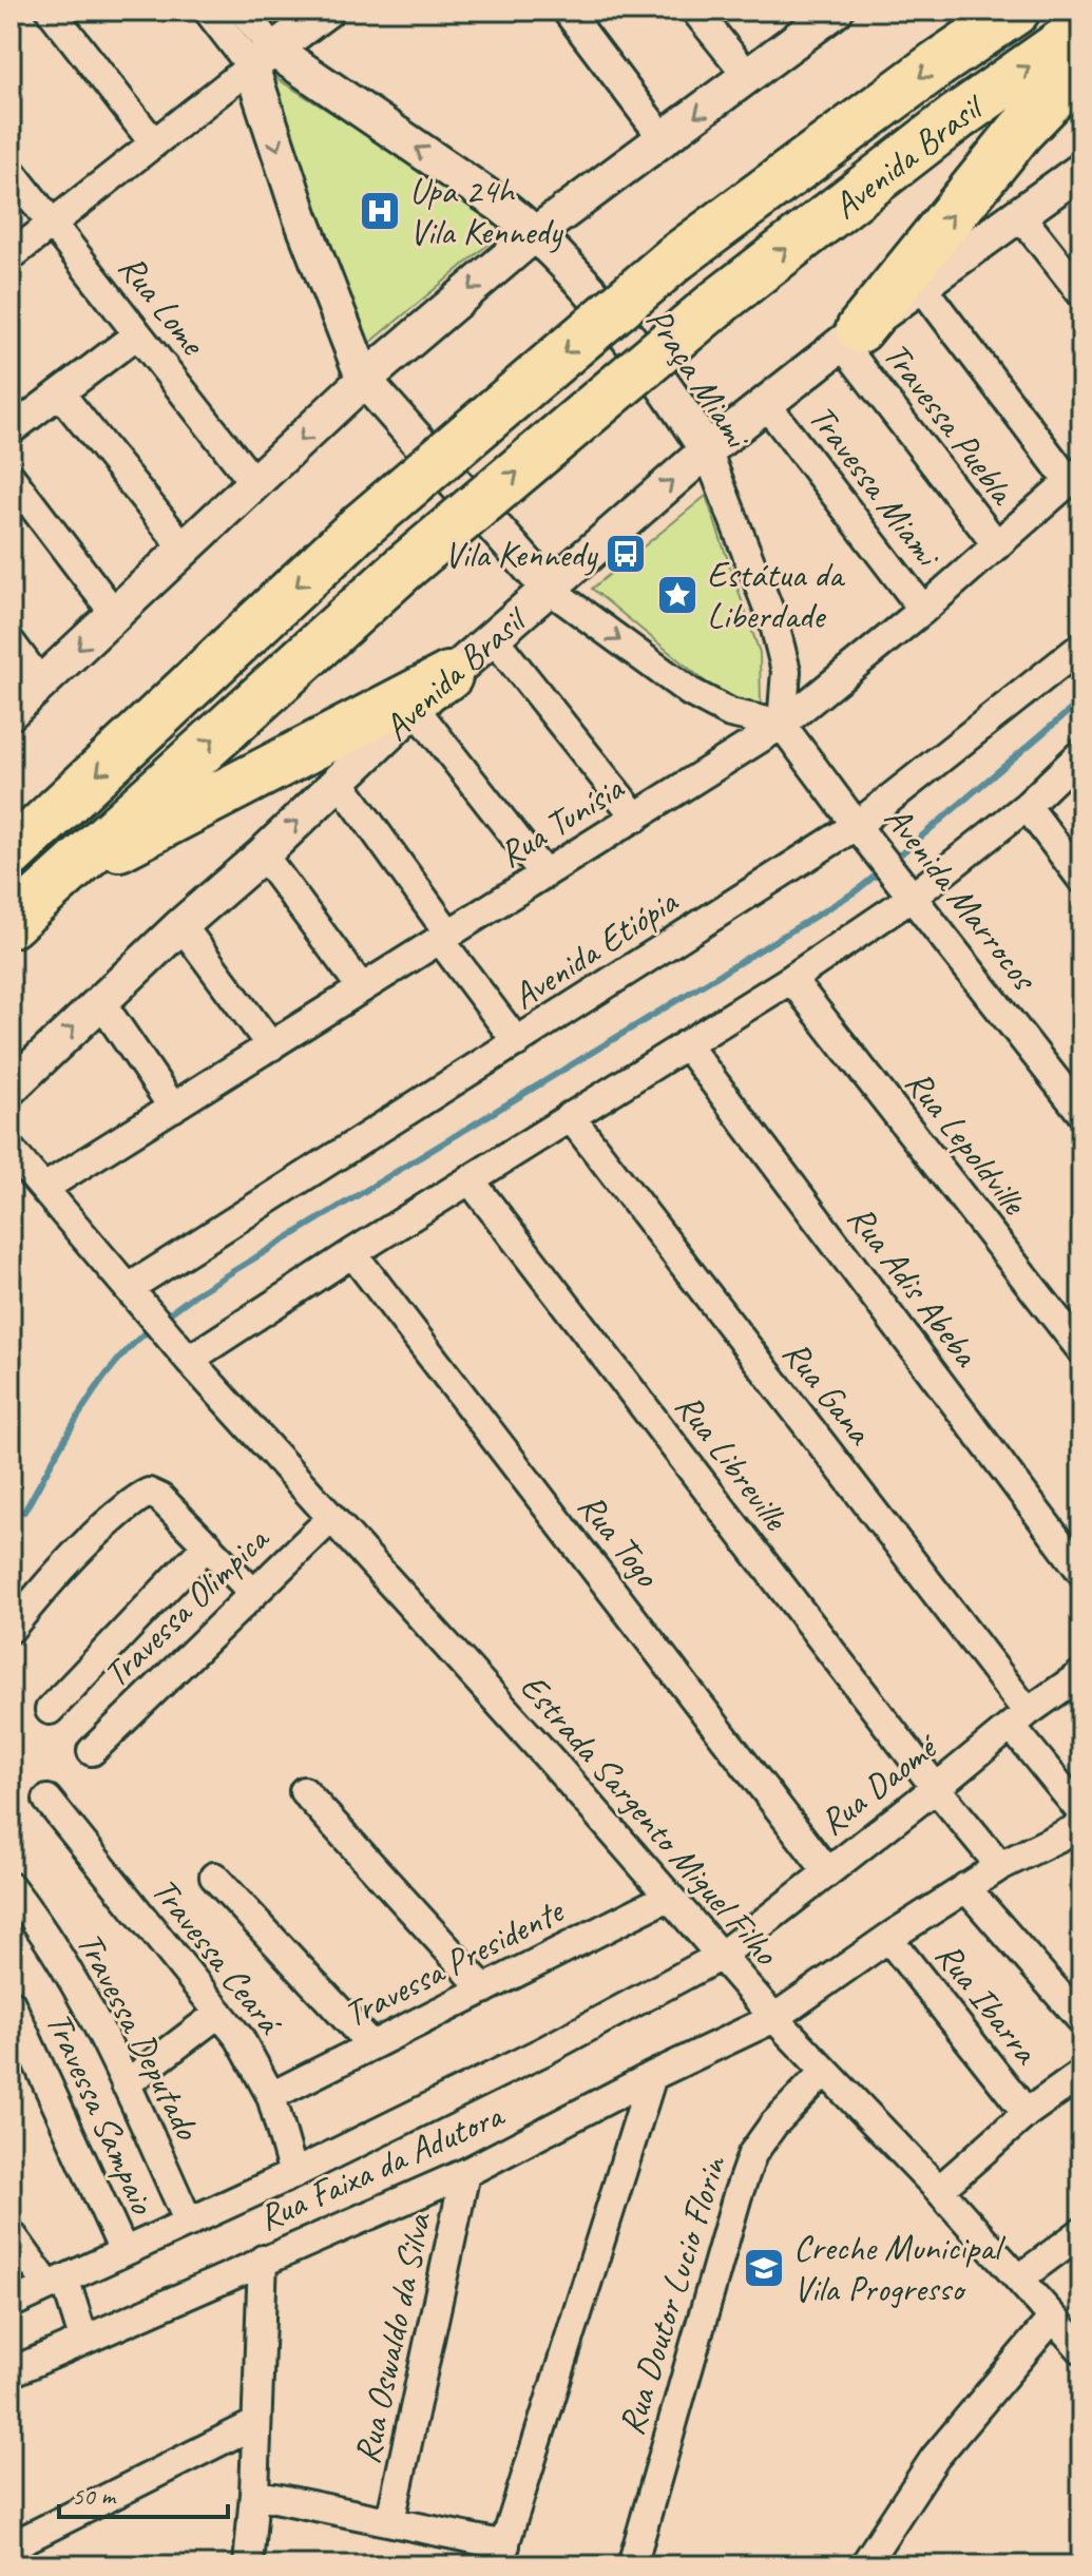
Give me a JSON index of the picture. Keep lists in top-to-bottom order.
{
  "streets": {
    "highway": ["Avenida Brasil"],
    "street": [
      "Rua Lome",
      "Praça Miami",
      "Travessa Puebla",
      "Travessa Miami",
      "Rua Tunísia",
      "Avenida Marrocos",
      "Avenida Etiópia",
      "Rua Lepoldville",
      "Rua Adis Abeba",
      "Rua Gana",
      "Rua Libreville",
      "Rua Togo",
      "Travessa Olimpica",
      "Rua Daomé",
      "Estrada Sargento Miguel Filho",
      "Travessa Ceará",
      "Travessa Presidente",
      "Rua Ibarra",
      "Travessa Deputado",
      "Travessa Sampaio",
      "Rua Faixa da Adutora",
      "Rua Doutor Lucio Florin",
      "Rua Oswaldo da Silva"
    ]
  },
  "crossings": [
    ["Avenida Brasil", "Praça Miami"],
    ["Avenida Brasil", "Travessa Puebla"],
    ["Avenida Brasil", "Travessa Miami"],
    ["Praça Miami", "Rua Tunísia"],
    ["Praça Miami", "Avenida Marrocos"],
    ["Travessa Puebla", "Rua Tunísia"],
    ["Travessa Miami", "Rua Tunísia"],
    ["Rua Tunísia", "Avenida Marrocos"],
    ["Avenida Marrocos", "Avenida Etiópia"],
    ["Avenida Etiópia", "Estrada Sargento Miguel Filho"],
    ["Rua Gana", "Rua Daomé"],
    ["Rua Libreville", "Rua Daomé"],
    ["Rua Libreville", "Rua Faixa da Adutora"],
    ["Rua Togo", "Rua Daomé"],
    ["Travessa Olimpica", "Estrada Sargento Miguel Filho"],
    ["Rua Daomé", "Estrada Sargento Miguel Filho"],
    ["Rua Daomé", "Rua Faixa da Adutora"],
    ["Estrada Sargento Miguel Filho", "Travessa Presidente"],
    ["Estrada Sargento Miguel Filho", "Rua Faixa da Adutora"],
    ["Estrada Sargento Miguel Filho", "Rua Doutor Lucio Florin"],
    ["Travessa Ceará", "Travessa Presidente"],
    ["Travessa Ceará", "Rua Faixa da Adutora"],
    ["Rua Ibarra", "Rua Faixa da Adutora"],
    ["Travessa Deputado", "Rua Faixa da Adutora"],
    ["Travessa Sampaio", "Rua Faixa da Adutora"],
    ["Rua Faixa da Adutora", "Rua Oswaldo da Silva"]
  ],
  "places": {
    "hospital": ["Upa 24h Vila Kennedy"],
    "bus stop": ["Vila Kennedy"],
    "place": ["Estátua da Liberdade"],
    "school or university": ["Creche Municipal Vila Progresso"]
  },
  "scale_bar": "50 m"
}
